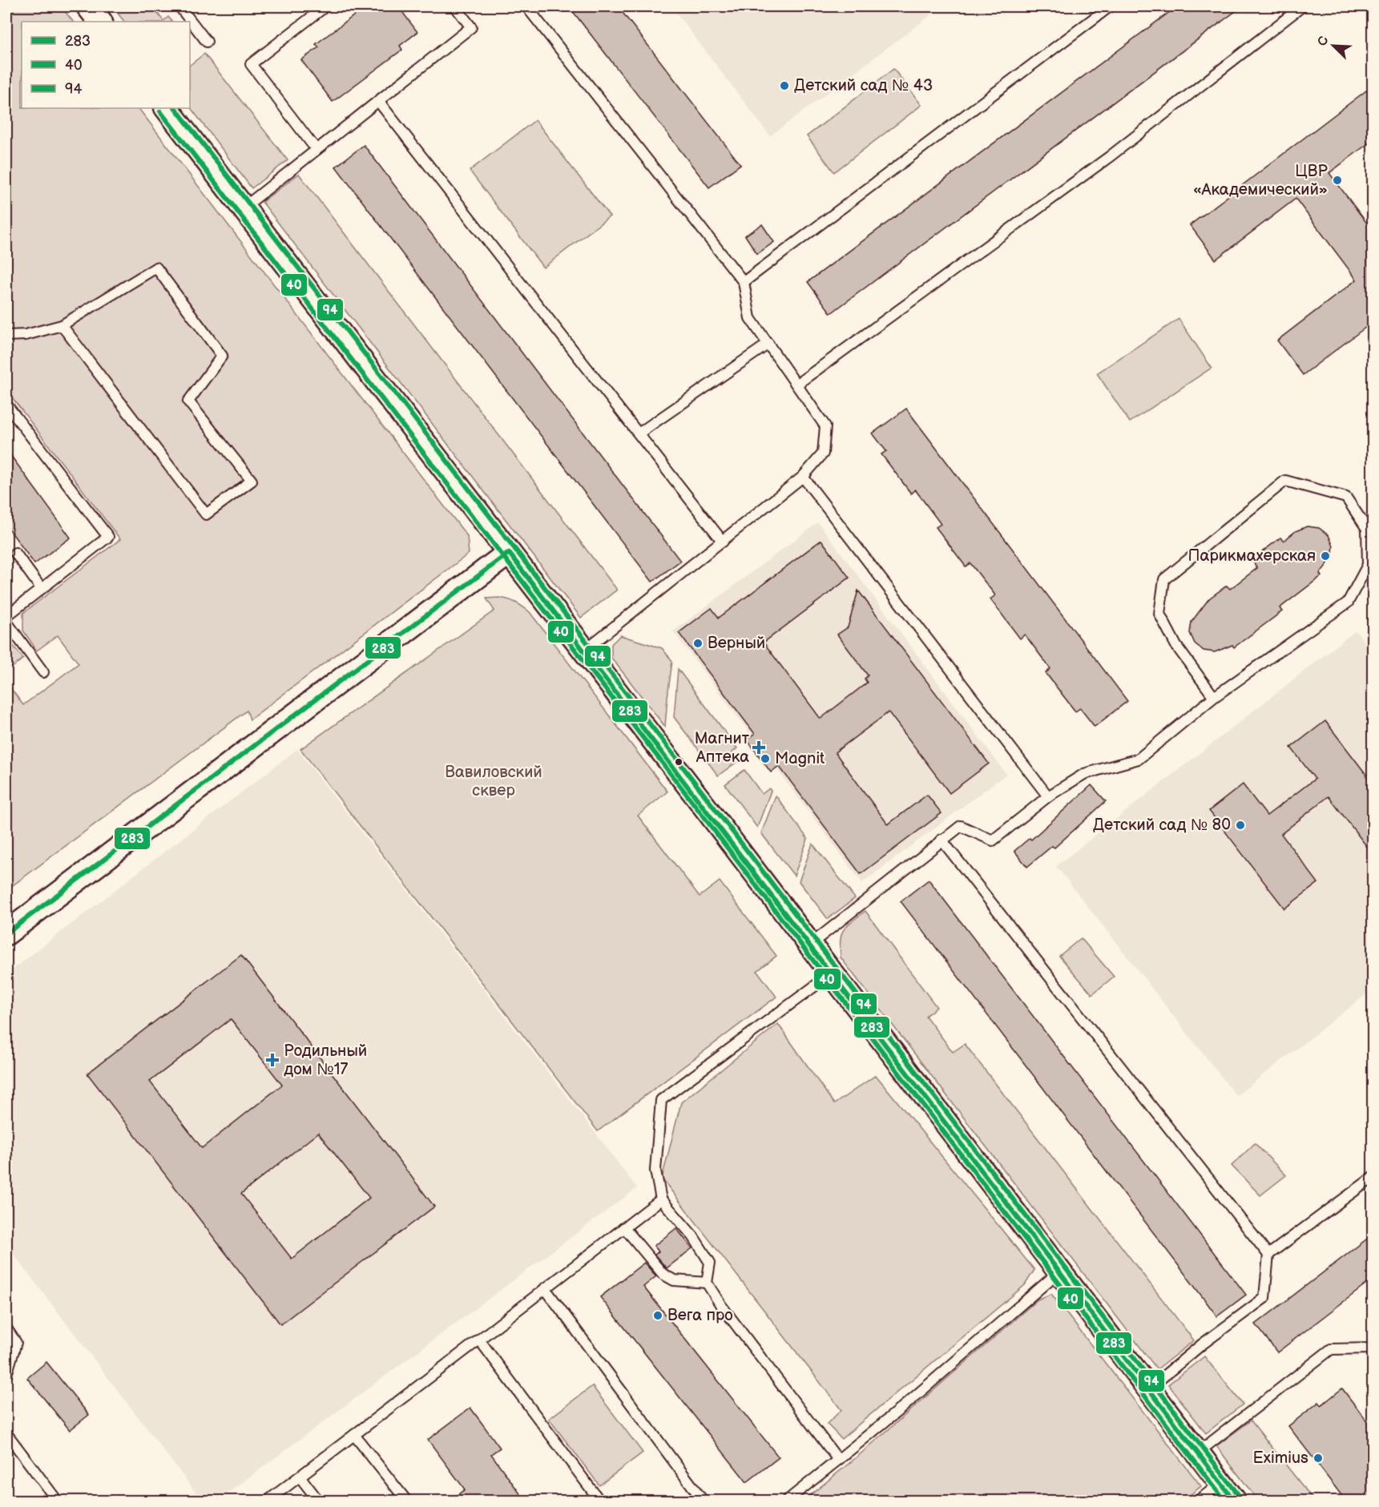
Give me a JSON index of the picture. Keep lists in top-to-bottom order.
{
  "parks": ["Вавиловский сквер"],
  "places": {
    "other": [
      "Детский сад № 43",
      "ЦВР «Академический»",
      "Парикмахерская",
      "Верный",
      "Magnit",
      "Детский сад № 80",
      "Вега про",
      "Eximius"
    ],
    "health": ["Магнит Аптека", "Родильный дом №17"]
  },
  "lines": ["transit line 94", "transit line 40", "transit line 283"],
  "legend": ["283", "40", "94"],
  "north": "top left"
}
